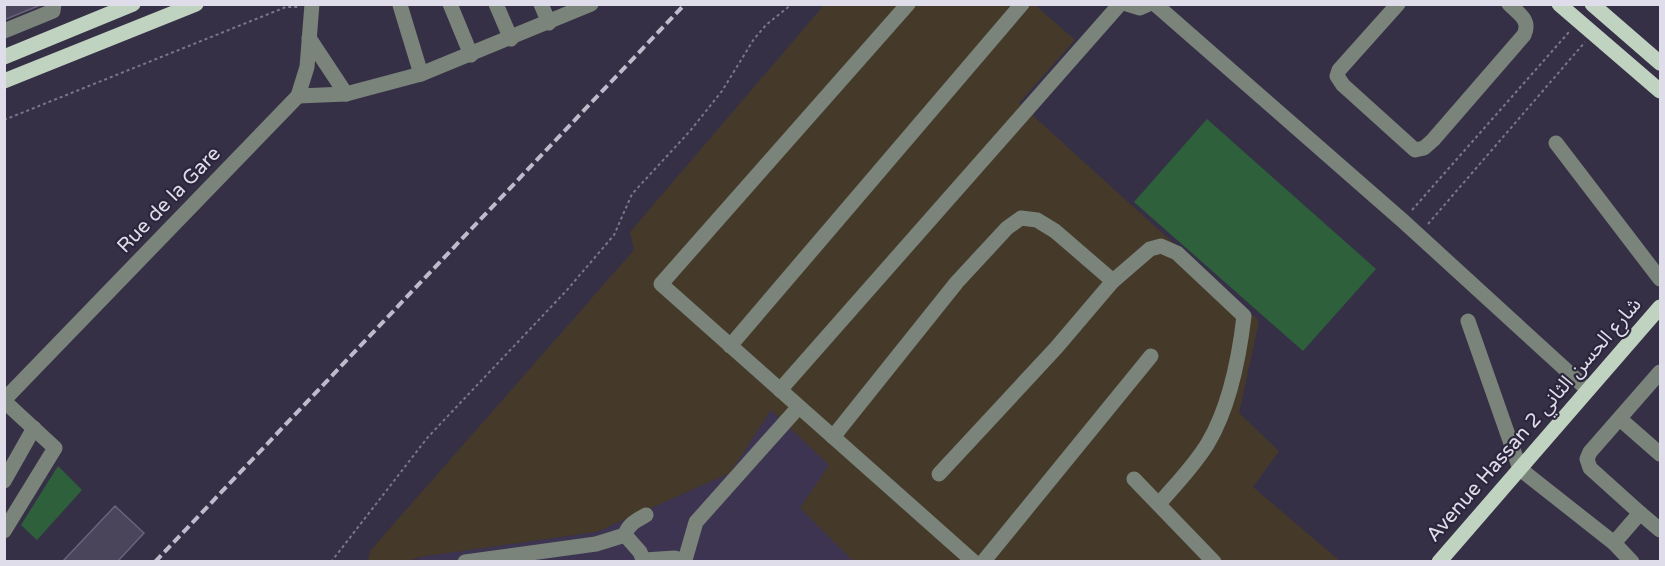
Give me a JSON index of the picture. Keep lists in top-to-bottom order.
{
  "streets": {
    "main road": ["Avenue Hassan 2 شارع الحسن الثاني"],
    "street": ["Rue de la Gare"]
  }
}
